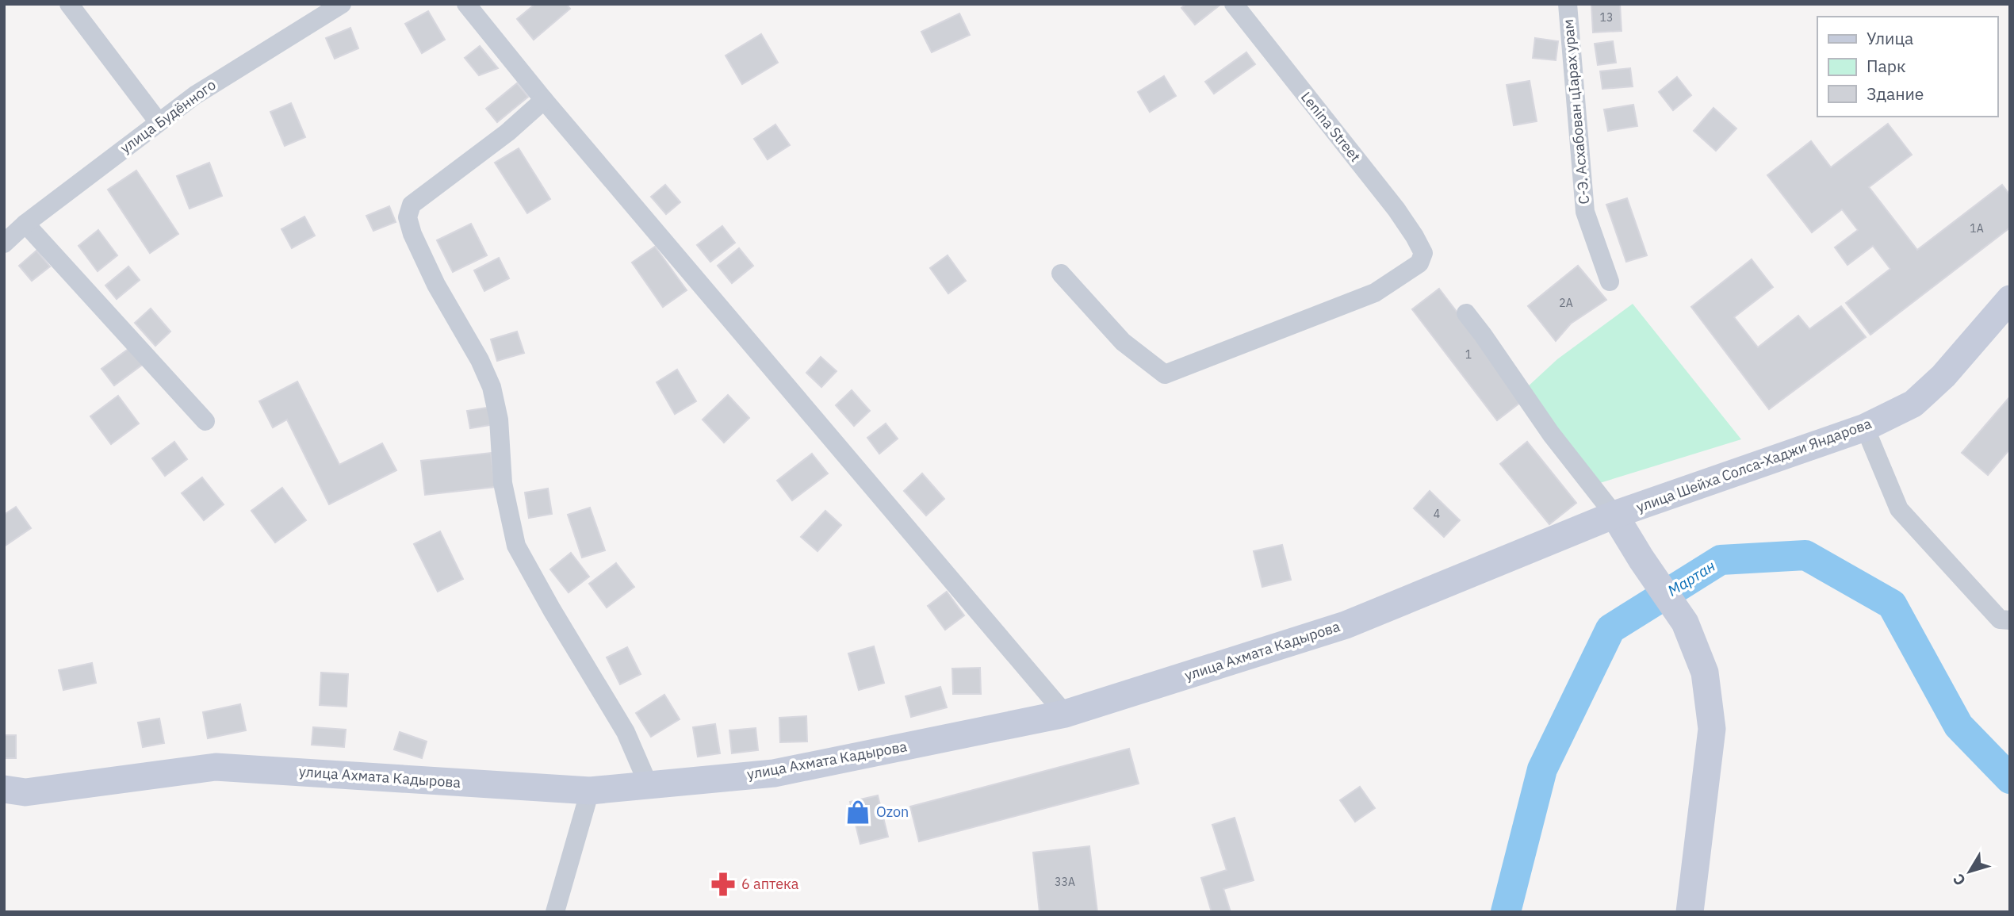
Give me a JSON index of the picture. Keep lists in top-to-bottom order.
{
  "streets": {
    "main road": ["улица Шейха Солса-Хаджи Яндарова", "улица Ахмата Кадырова"],
    "street": ["С-Э. Асхабован цIарах урам", "улица Будённого", "Lenina Street"]
  },
  "crossings": [
    ["улица Шейха Солса-Хаджи Яндарова", "улица Ахмата Кадырова"]
  ],
  "water": ["Мартан"],
  "places": {
    "shop": ["Ozon"],
    "pharmacy": ["6 аптека"]
  },
  "house_numbers": [
    "13",
    "1А",
    "2А",
    "1",
    "4",
    "33А"
  ],
  "legend": ["Улица", "Парк", "Здание"],
  "north": "bottom left"
}
